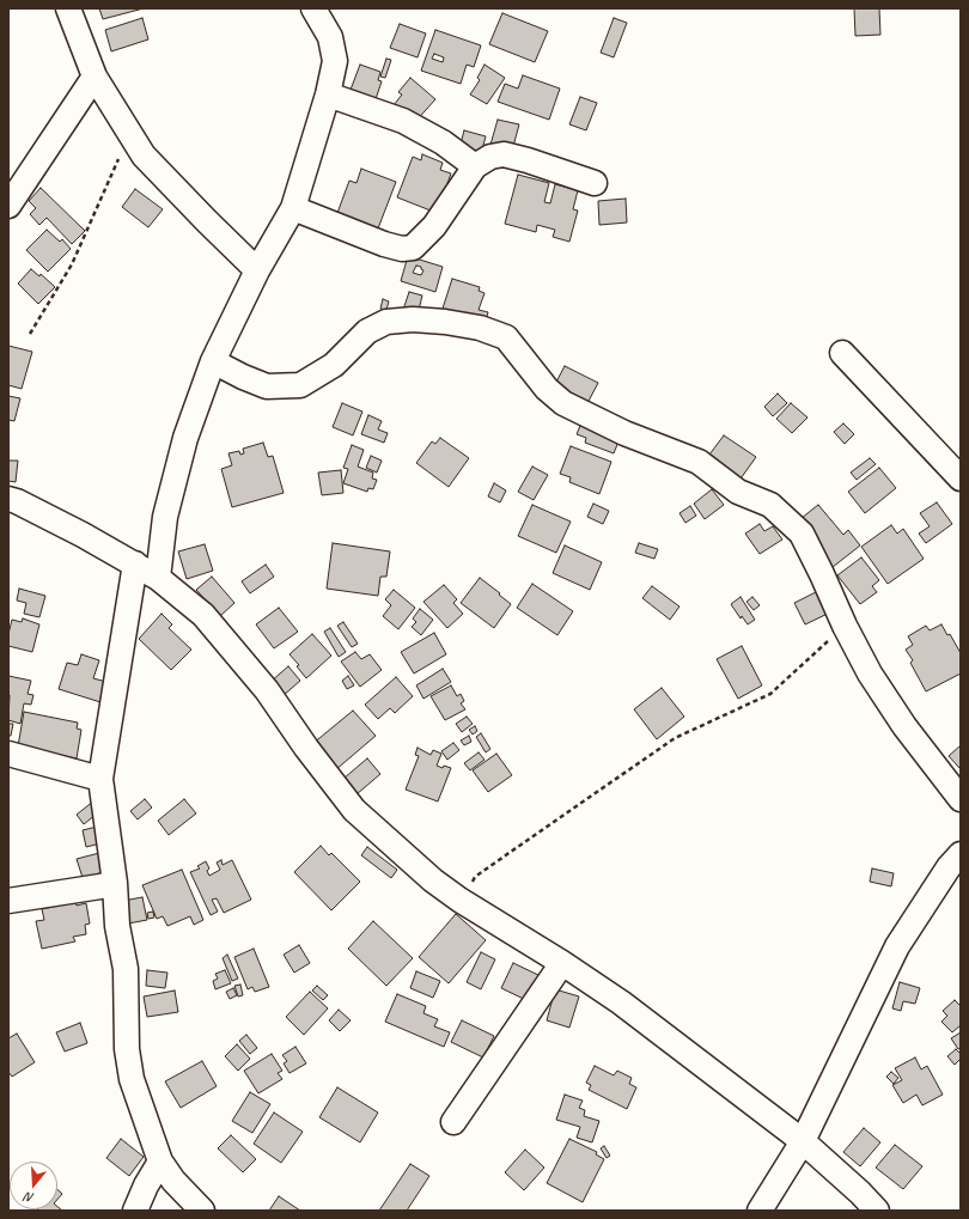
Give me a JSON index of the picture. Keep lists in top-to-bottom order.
{
  "north": "bottom"
}
